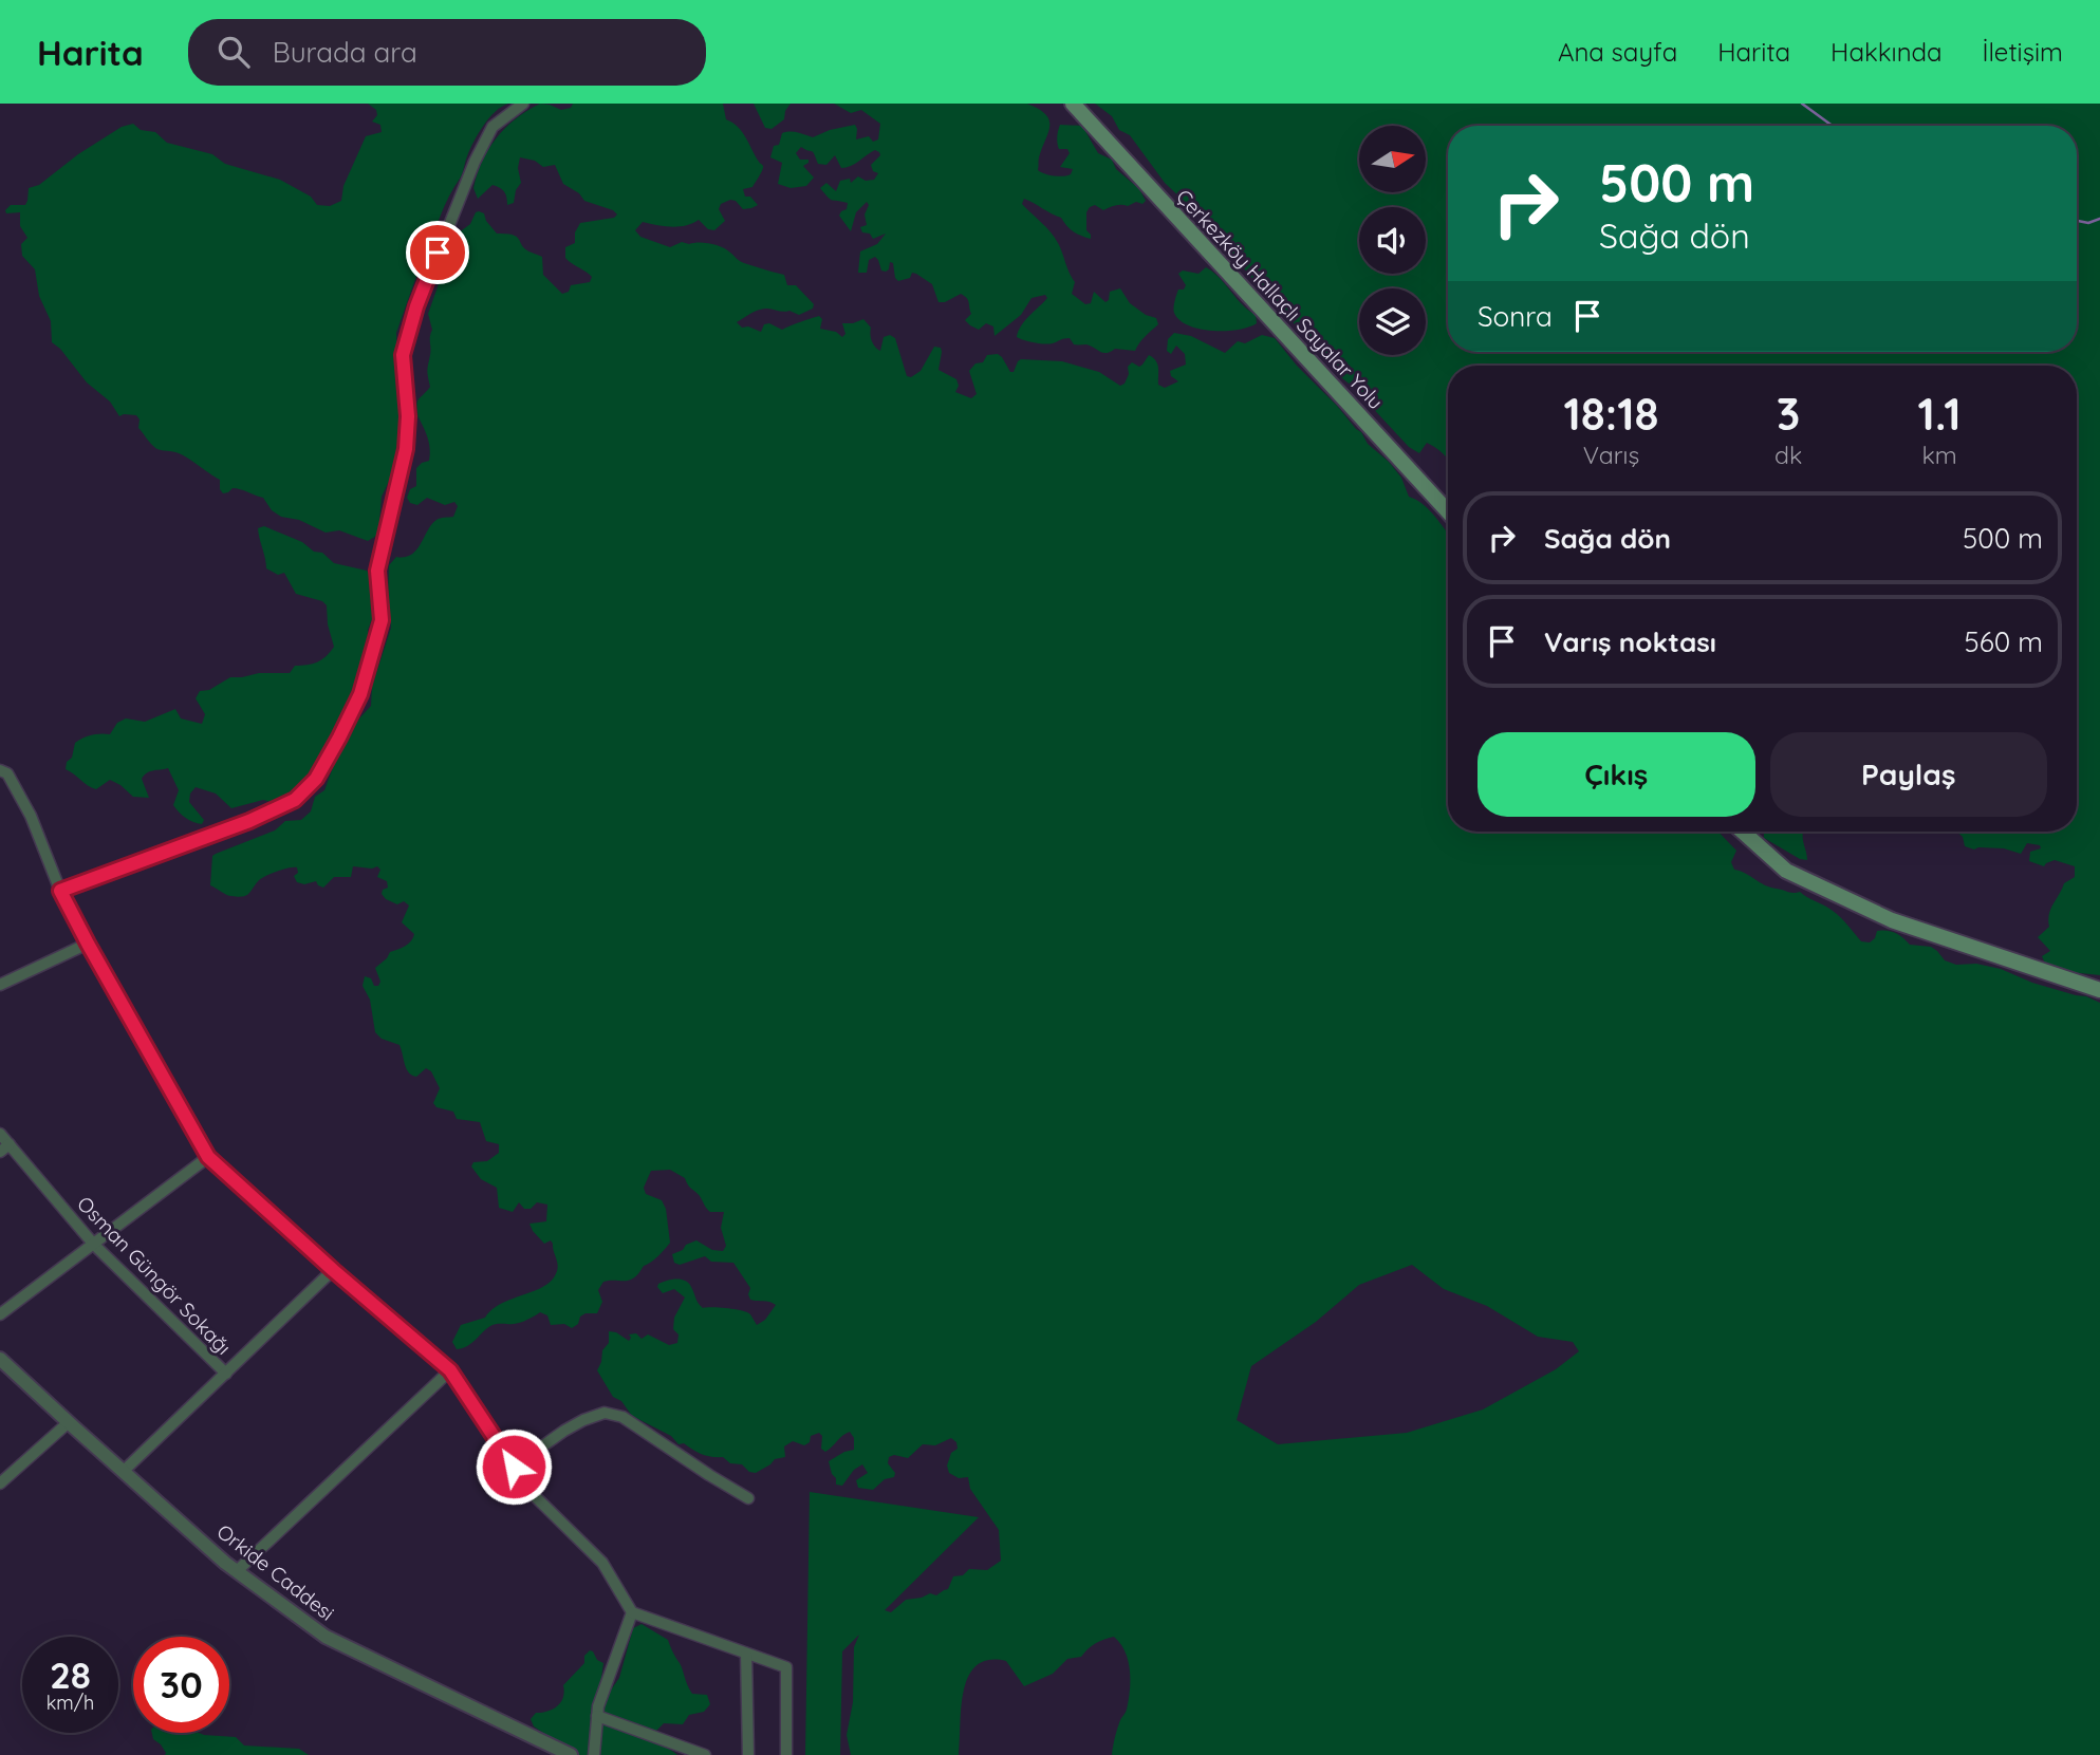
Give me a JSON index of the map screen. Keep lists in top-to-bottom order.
{
  "streets": {
    "main road": ["Çerkezköy Hallaçlı Sayalar Yolu"],
    "street": ["Osman Güngör Sokağı", "Orkide Caddesi"]
  },
  "north": "right",
  "page": {
    "header": "Harita",
    "search": "Burada ara",
    "nav": [
      "Ana sayfa",
      "Harita",
      "Hakkında",
      "İletişim"
    ],
    "turn": ["500 m", "Sağa dön"],
    "then": "Sonra",
    "eta": [
      "18:18",
      "Varış",
      "3",
      "dk",
      "1.1",
      "km"
    ],
    "list": [
      {
        "name": "Sağa dön",
        "value": "500 m"
      },
      {
        "name": "Varış noktası",
        "value": "560 m"
      }
    ],
    "buttons": ["Çıkış", "Paylaş"],
    "speed": "28 km/h",
    "limit": "30"
  }
}
